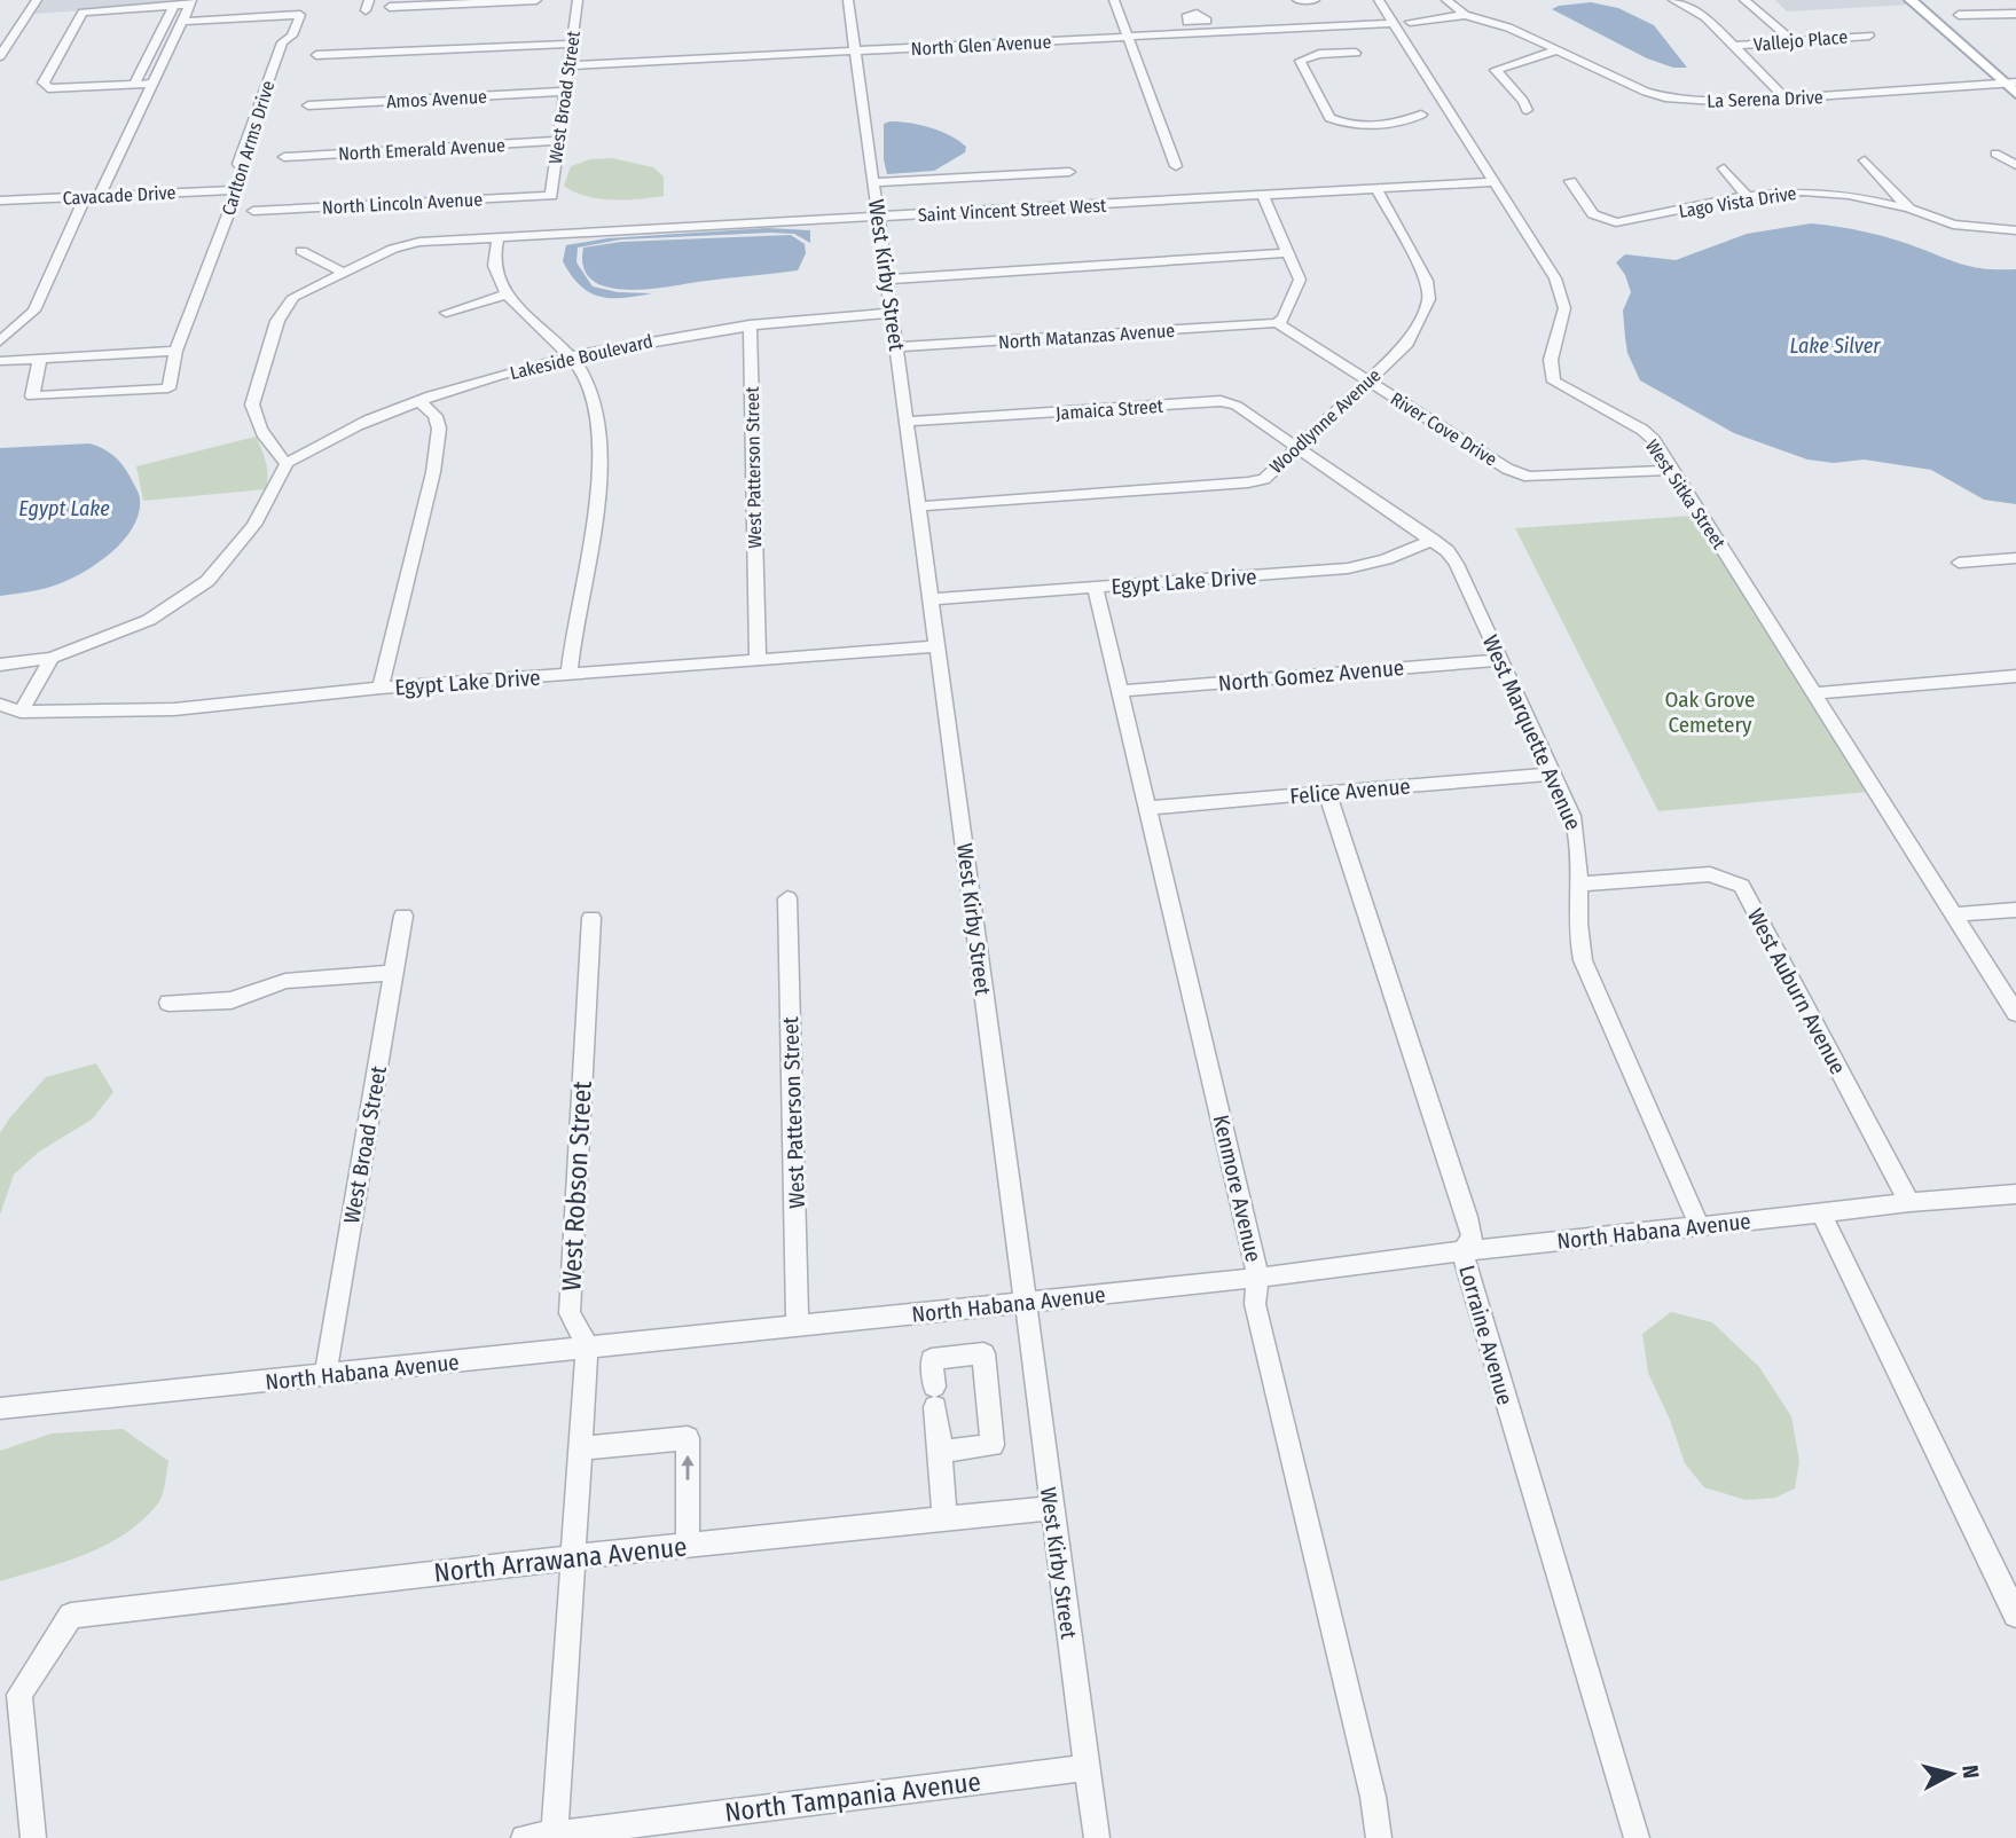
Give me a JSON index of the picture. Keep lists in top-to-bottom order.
{
  "streets": {
    "street": [
      "Vallejo Place",
      "North Glen Avenue",
      "West Broad Street",
      "Amos Avenue",
      "La Serena Drive",
      "Carlton Arms Drive",
      "North Emerald Avenue",
      "Cavacade Drive",
      "Lago Vista Drive",
      "North Lincoln Avenue",
      "Saint Vincent Street West",
      "West Kirby Street",
      "North Matanzas Avenue",
      "Lakeside Boulevard",
      "Jamaica Street",
      "Woodlynne Avenue",
      "River Cove Drive",
      "West Patterson Street",
      "West Sitka Street",
      "Egypt Lake Drive",
      "North Gomez Avenue",
      "West Marquette Avenue",
      "Felice Avenue",
      "West Auburn Avenue",
      "West Robson Street",
      "Kenmore Avenue",
      "North Habana Avenue",
      "Lorraine Avenue",
      "North Arrawana Avenue",
      "North Tampania Avenue"
    ]
  },
  "crossings": [
    ["North Glen Avenue", "West Broad Street"],
    ["North Glen Avenue", "West Kirby Street"],
    ["North Glen Avenue", "West Sitka Street"],
    ["West Broad Street", "Amos Avenue"],
    ["West Broad Street", "North Emerald Avenue"],
    ["West Broad Street", "North Lincoln Avenue"],
    ["West Broad Street", "North Habana Avenue"],
    ["Carlton Arms Drive", "Cavacade Drive"],
    ["Saint Vincent Street West", "West Kirby Street"],
    ["Saint Vincent Street West", "Lakeside Boulevard"],
    ["Saint Vincent Street West", "Woodlynne Avenue"],
    ["Saint Vincent Street West", "West Sitka Street"],
    ["West Kirby Street", "North Matanzas Avenue"],
    ["West Kirby Street", "Lakeside Boulevard"],
    ["West Kirby Street", "Jamaica Street"],
    ["West Kirby Street", "Woodlynne Avenue"],
    ["West Kirby Street", "Egypt Lake Drive"],
    ["West Kirby Street", "North Habana Avenue"],
    ["West Kirby Street", "North Arrawana Avenue"],
    ["West Kirby Street", "North Tampania Avenue"],
    ["North Matanzas Avenue", "River Cove Drive"],
    ["Lakeside Boulevard", "West Patterson Street"],
    ["Jamaica Street", "Woodlynne Avenue"],
    ["Jamaica Street", "West Marquette Avenue"],
    ["Woodlynne Avenue", "River Cove Drive"],
    ["Woodlynne Avenue", "West Marquette Avenue"],
    ["River Cove Drive", "West Sitka Street"],
    ["West Patterson Street", "Egypt Lake Drive"],
    ["West Patterson Street", "North Habana Avenue"],
    ["Egypt Lake Drive", "West Marquette Avenue"],
    ["Egypt Lake Drive", "Kenmore Avenue"],
    ["North Gomez Avenue", "West Marquette Avenue"],
    ["North Gomez Avenue", "Kenmore Avenue"],
    ["West Marquette Avenue", "Felice Avenue"],
    ["West Marquette Avenue", "West Auburn Avenue"],
    ["West Marquette Avenue", "North Habana Avenue"],
    ["Felice Avenue", "Kenmore Avenue"],
    ["Felice Avenue", "Lorraine Avenue"],
    ["West Auburn Avenue", "North Habana Avenue"],
    ["West Robson Street", "North Habana Avenue"],
    ["West Robson Street", "North Arrawana Avenue"],
    ["West Robson Street", "North Tampania Avenue"],
    ["Kenmore Avenue", "North Habana Avenue"],
    ["North Habana Avenue", "Lorraine Avenue"]
  ],
  "water": ["Lake Silver", "Egypt Lake"],
  "parks": ["Oak Grove Cemetery"],
  "north": "right"
}
